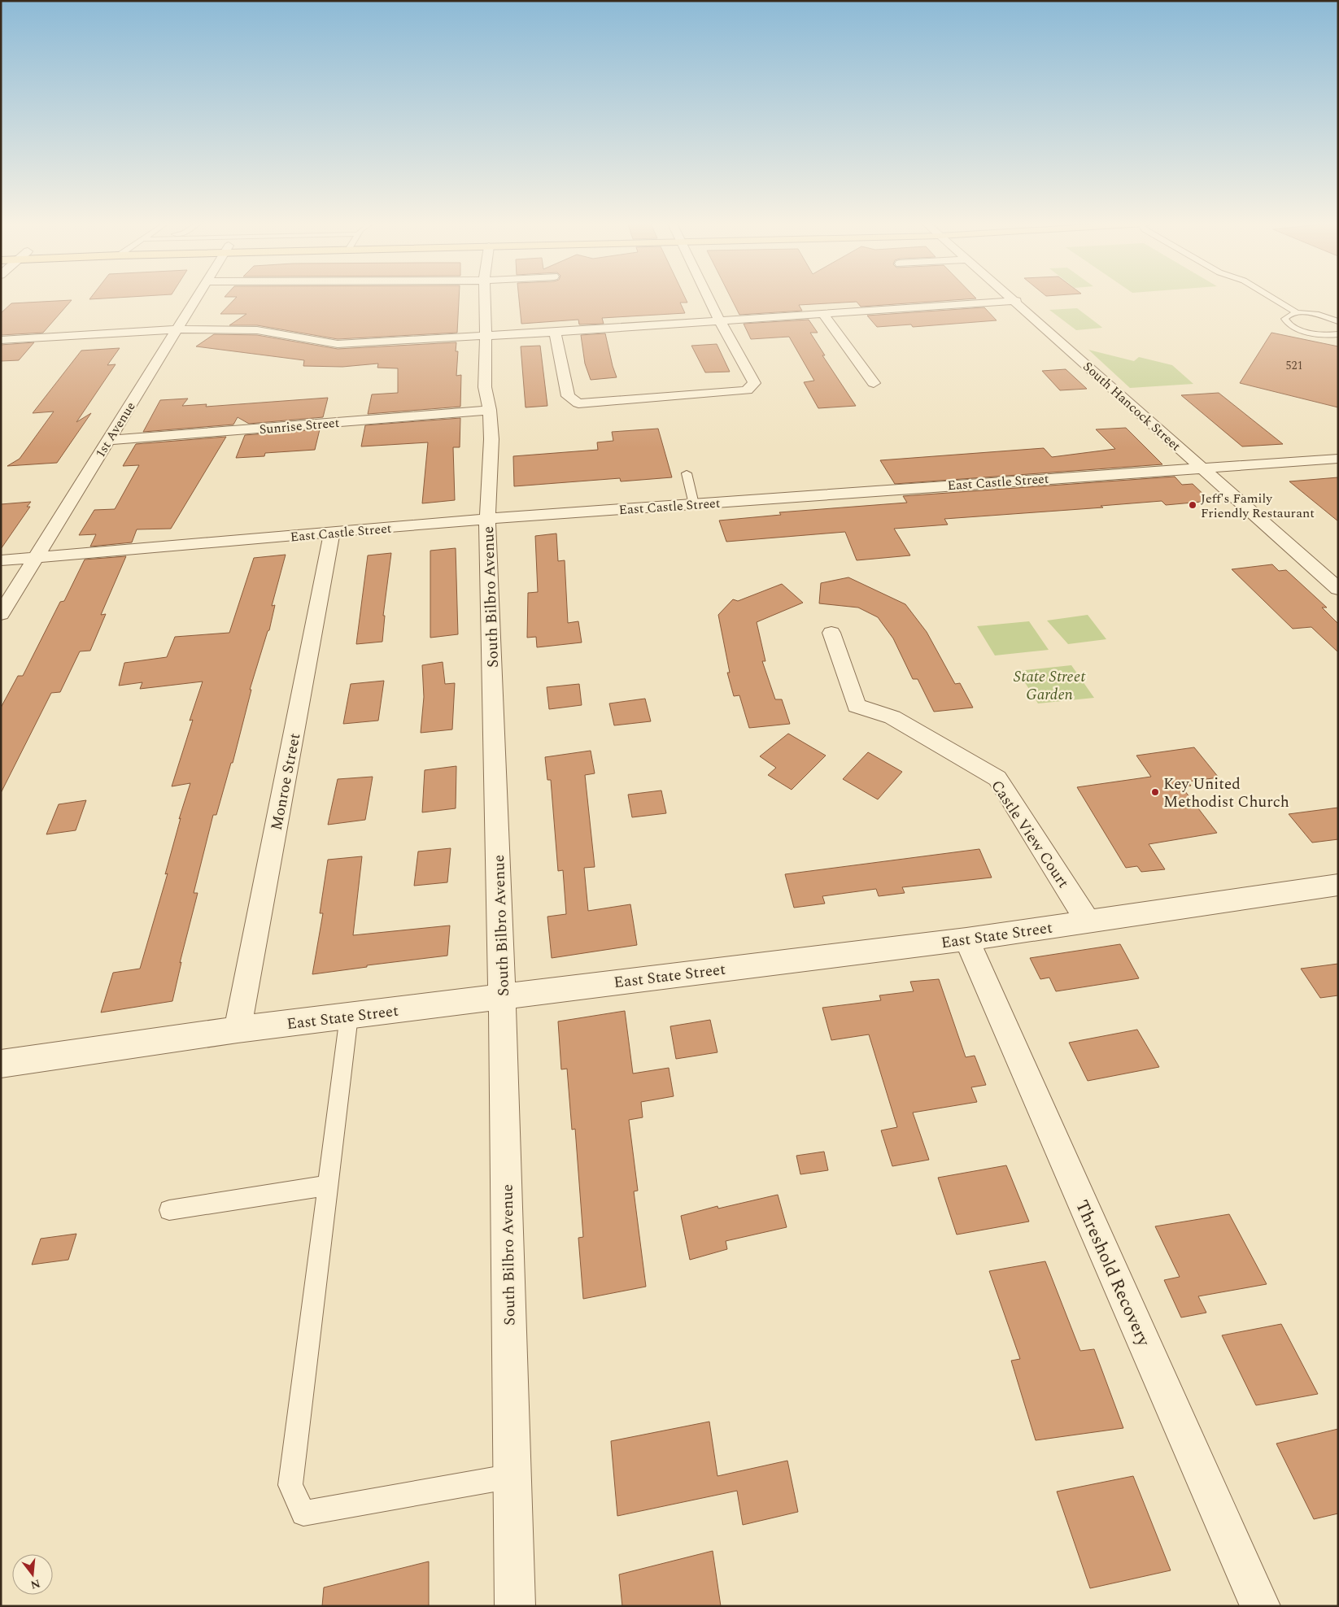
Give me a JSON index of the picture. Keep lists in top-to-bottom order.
{
  "streets": {
    "street": [
      "South Hancock Street",
      "Sunrise Street",
      "1st Avenue",
      "East Castle Street",
      "South Bilbro Avenue",
      "Monroe Street",
      "Castle View Court",
      "East State Street",
      "Threshold Recovery"
    ]
  },
  "crossings": [
    ["South Hancock Street", "East Castle Street"],
    ["Sunrise Street", "1st Avenue"],
    ["Sunrise Street", "South Bilbro Avenue"],
    ["1st Avenue", "East Castle Street"],
    ["East Castle Street", "South Bilbro Avenue"],
    ["East Castle Street", "Monroe Street"],
    ["South Bilbro Avenue", "East State Street"],
    ["Monroe Street", "East State Street"],
    ["Castle View Court", "East State Street"],
    ["East State Street", "Threshold Recovery"]
  ],
  "parks": ["State Street Garden"],
  "places": ["Jeff's Family Friendly Restaurant", "Key United Methodist Church"],
  "house_numbers": ["521"],
  "north": "bottom"
}
